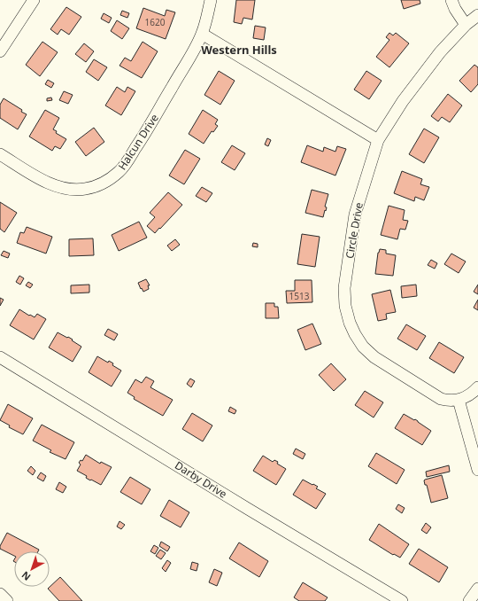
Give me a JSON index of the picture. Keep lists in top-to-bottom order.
{
  "streets": {
    "street": ["Halcun Drive", "Circle Drive", "Darby Drive"]
  },
  "districts": ["Western Hills"],
  "house_numbers": ["1620", "1513"],
  "north": "bottom left"
}
